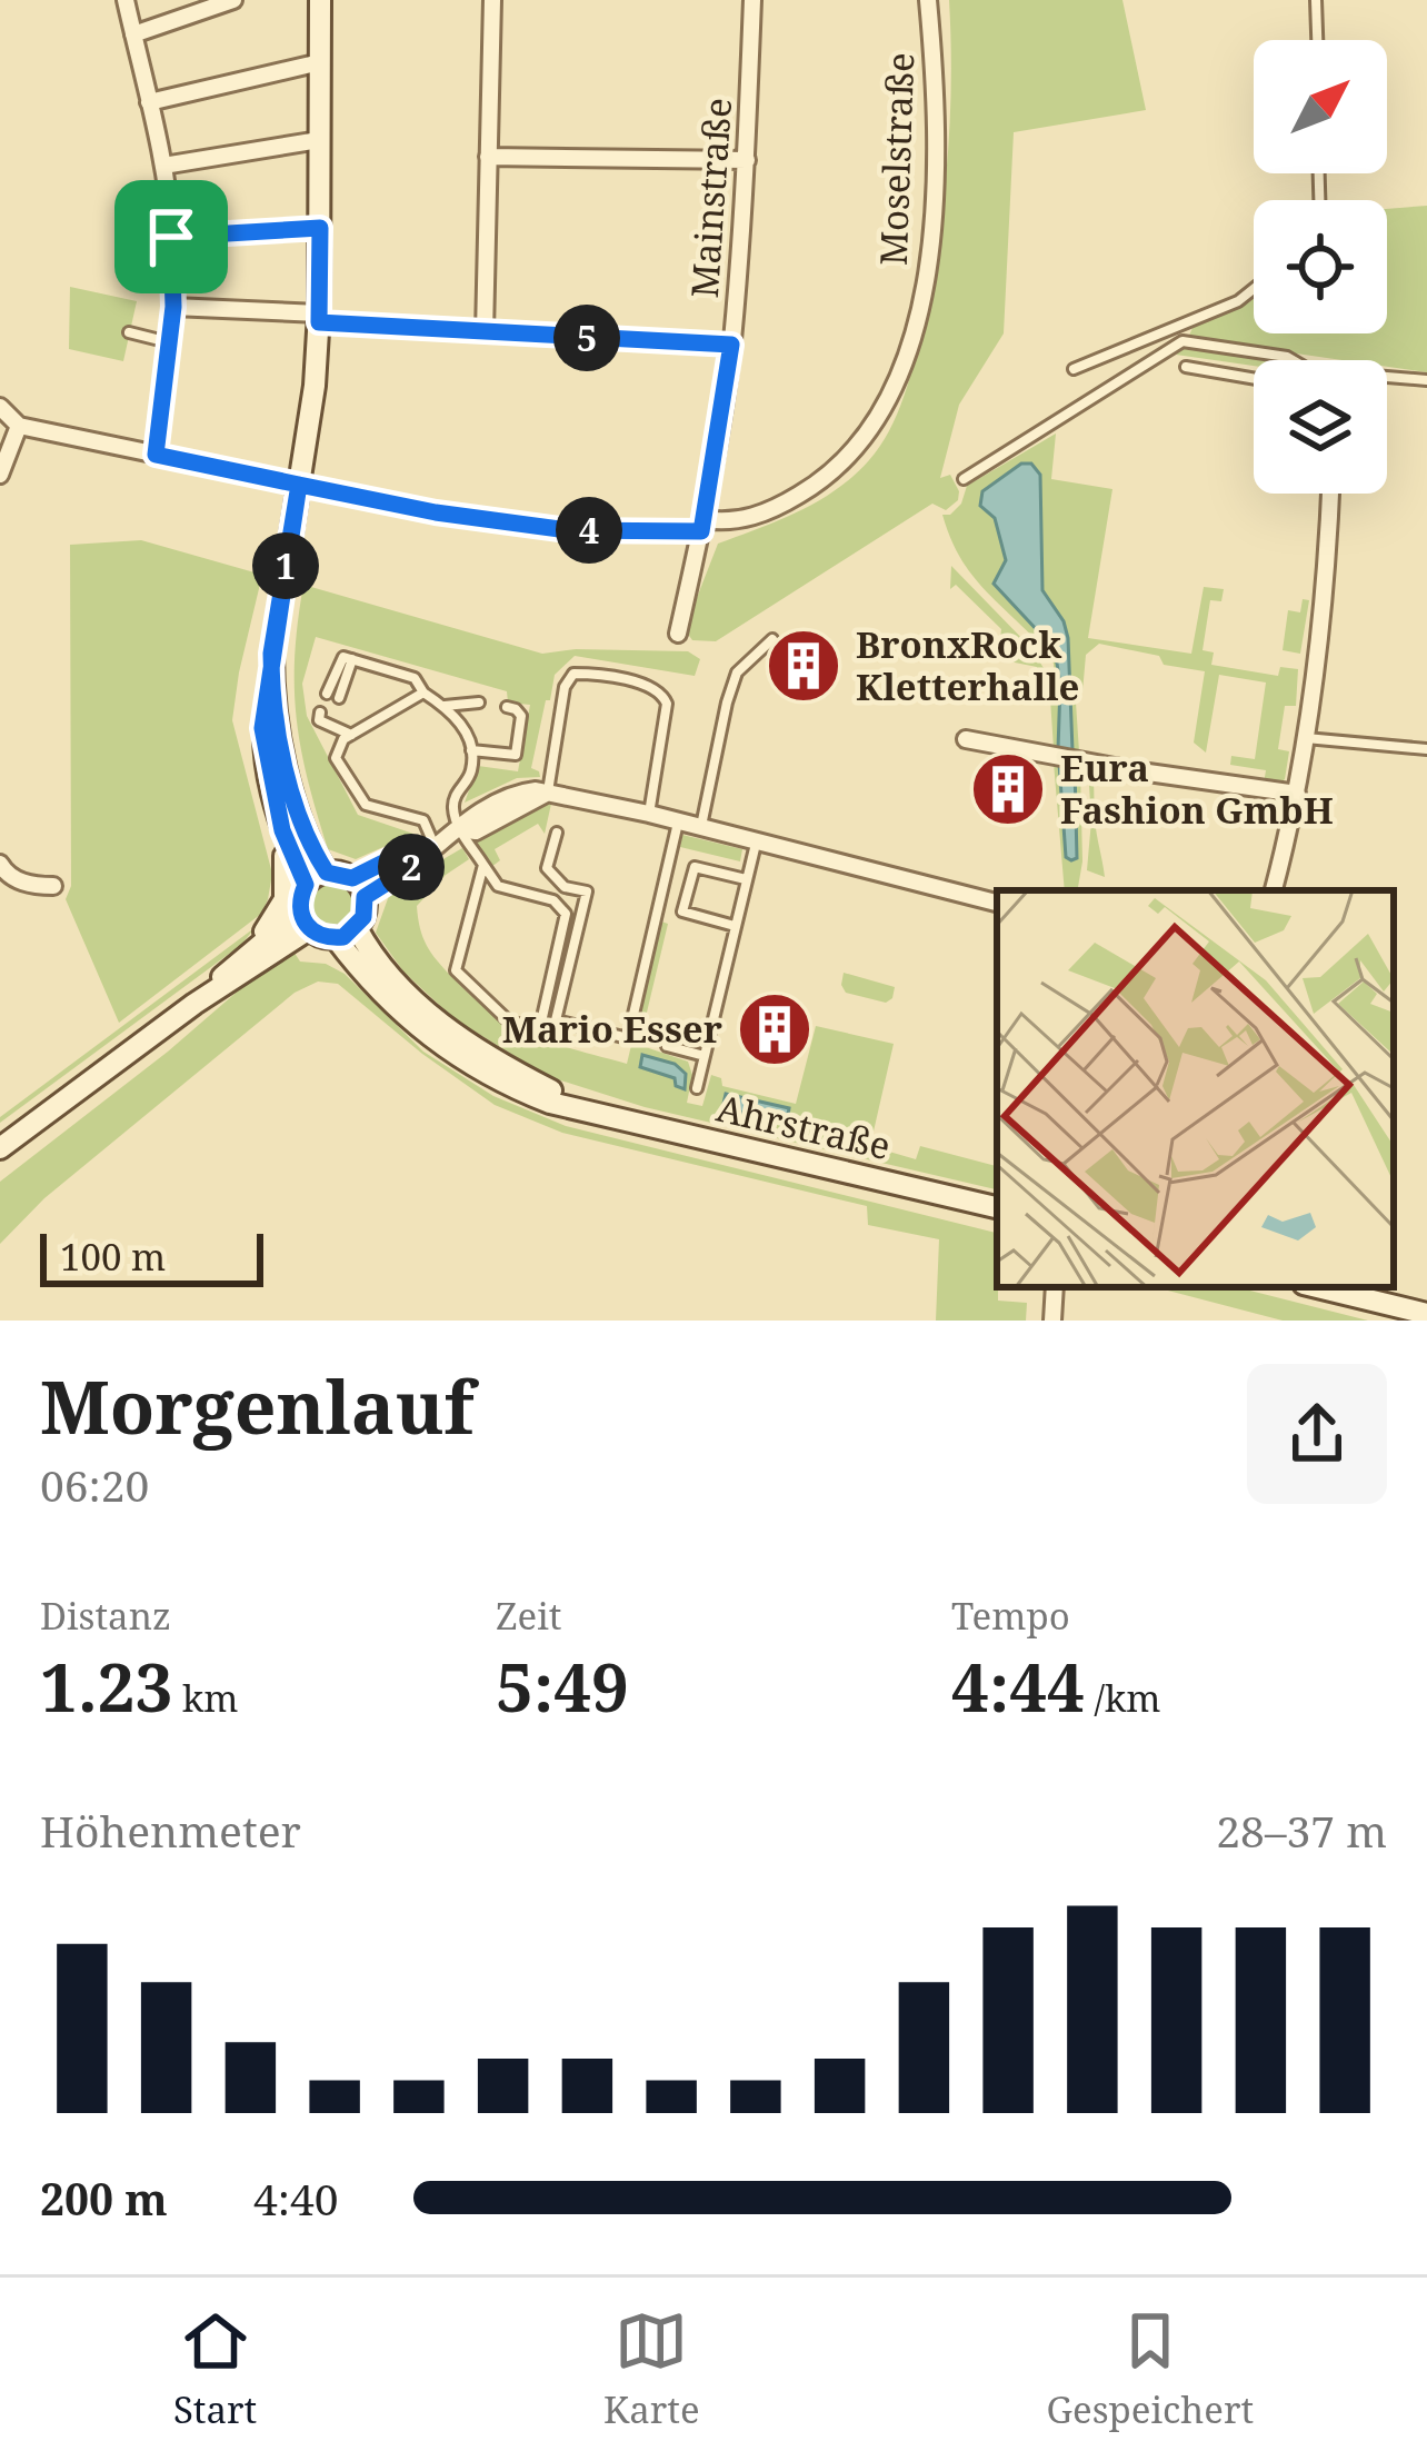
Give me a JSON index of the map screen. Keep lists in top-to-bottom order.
{
  "streets": {
    "main road": ["Ahrstraße"],
    "street": ["Moselstraße", "Mainstraße"]
  },
  "crossings": [
    ["Moselstraße", "Mainstraße"]
  ],
  "places": {
    "building": ["BronxRock Kletterhalle", "Eura Fashion GmbH", "Mario Esser"]
  },
  "scale_bar": "100 m",
  "north": "top right",
  "page": {
    "pins": [
      "5",
      "4",
      "1",
      "2"
    ],
    "scale": "100 m",
    "heading": ["Morgenlauf", "06:20"],
    "stats": [
      ["Distanz", "1.23 km"],
      ["Zeit", "5:49"],
      ["Tempo", "4:44 /km"]
    ],
    "chart": ["Höhenmeter", "28–37 m"],
    "list": [
      {
        "name": "200 m",
        "note": "4:40"
      }
    ],
    "tabs": ["Start", "Karte", "Gespeichert"]
  }
}
